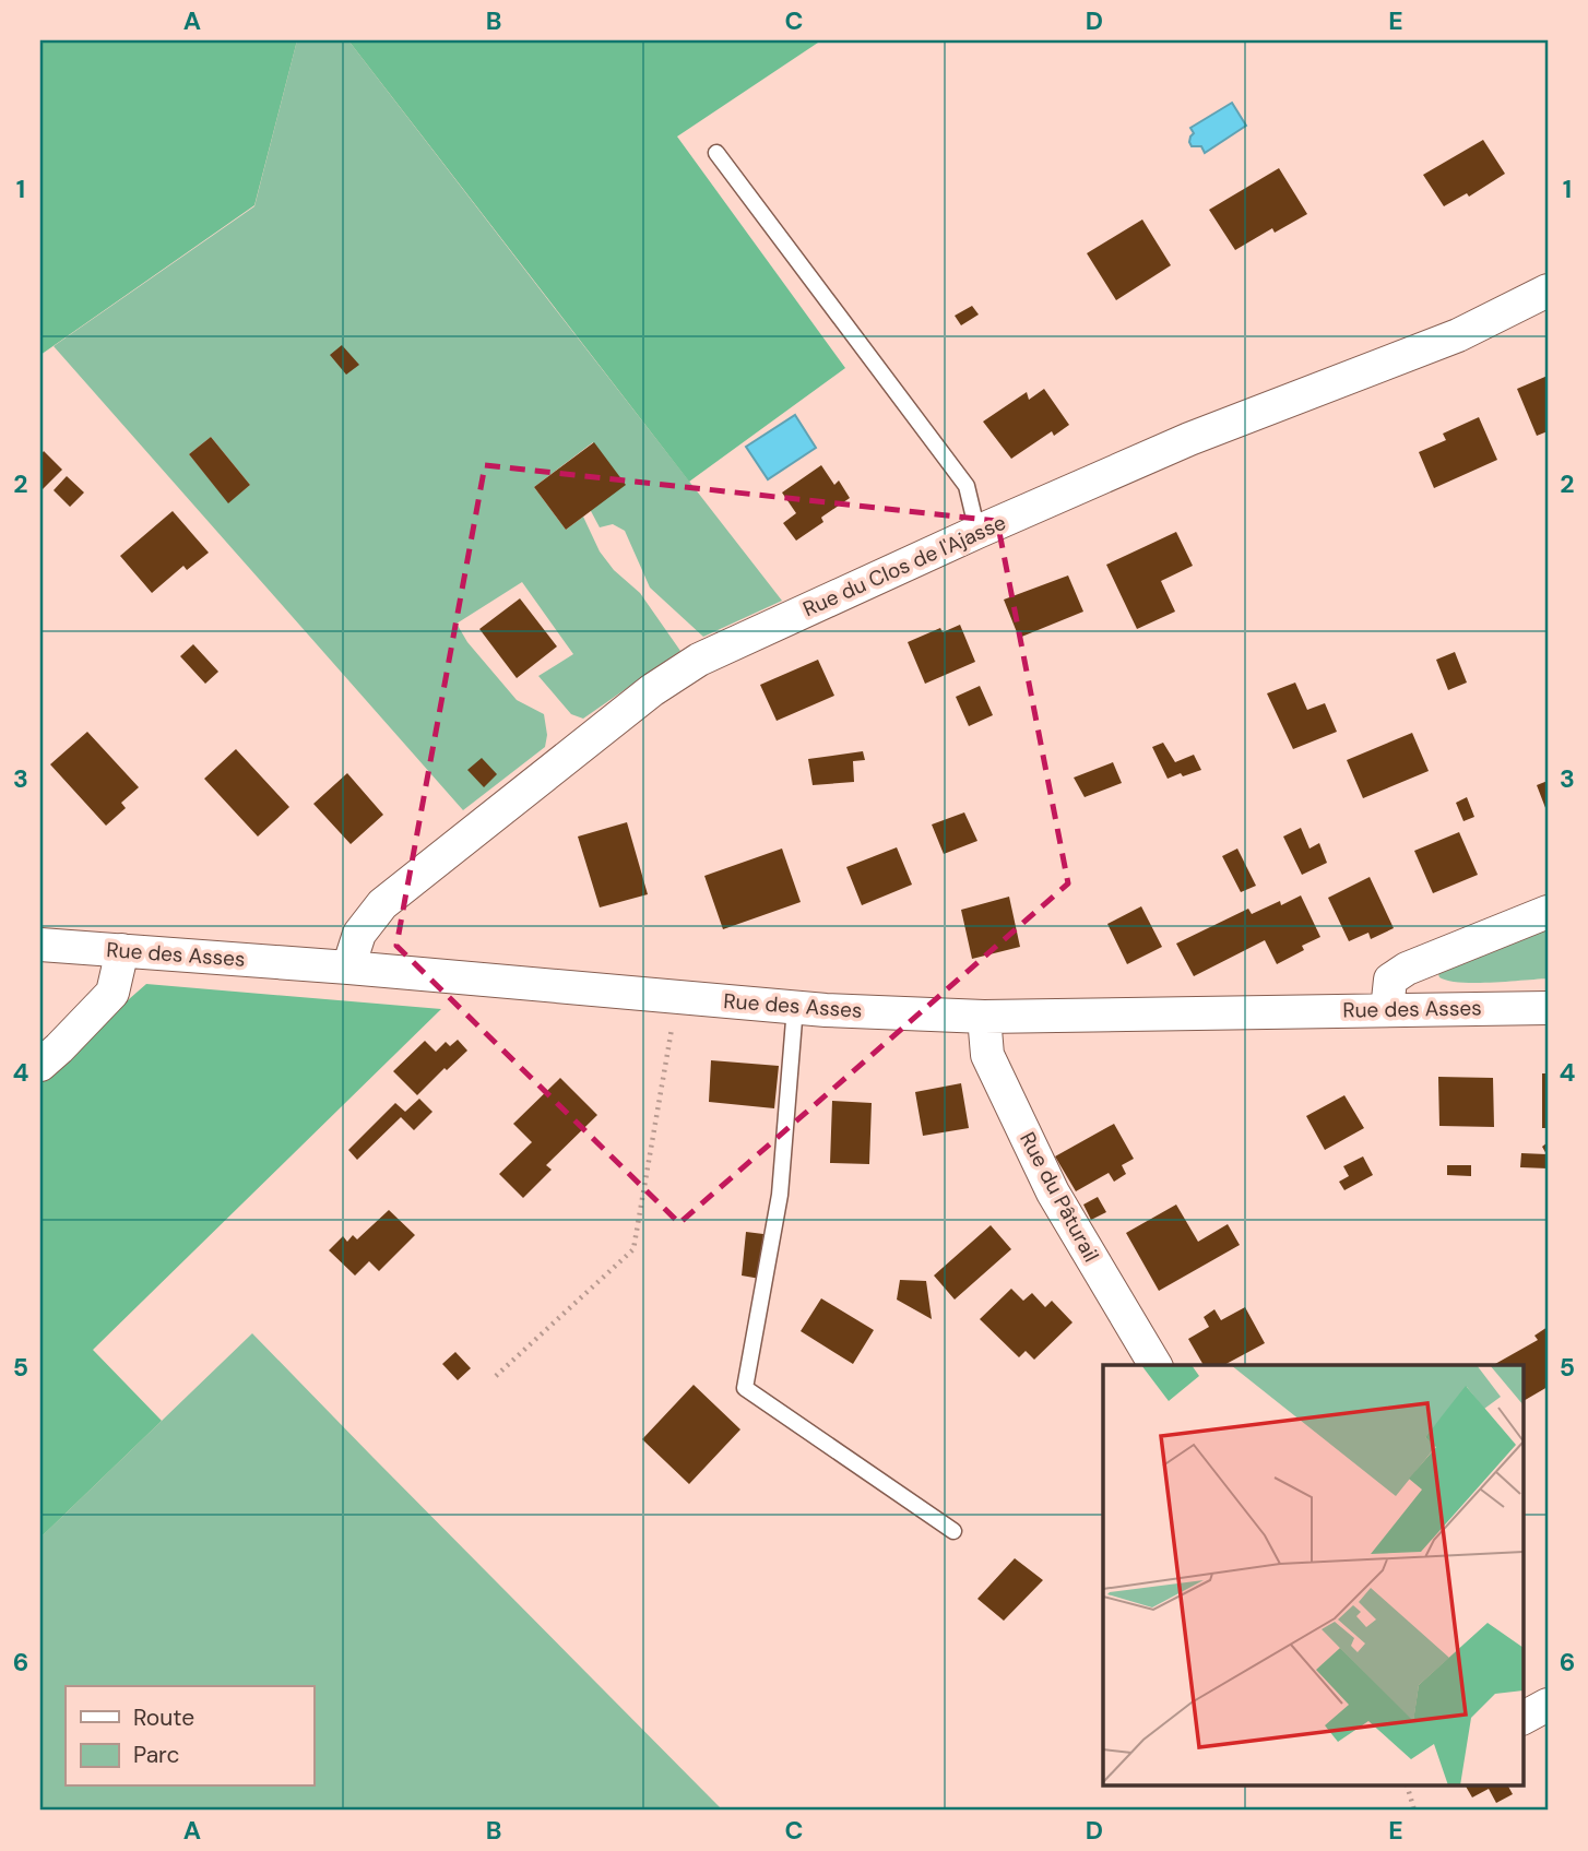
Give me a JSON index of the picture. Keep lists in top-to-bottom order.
{
  "streets": {
    "street": ["Rue du Clos de l'Ajasse", "Rue des Asses", "Rue du Pâturail"]
  },
  "crossings": [
    ["Rue du Clos de l'Ajasse", "Rue des Asses"],
    ["Rue des Asses", "Rue du Pâturail"]
  ],
  "legend": ["Route", "Parc"],
  "grid": {
    "columns": [
      "A",
      "B",
      "C",
      "D",
      "E"
    ],
    "rows": [
      "1",
      "2",
      "3",
      "4",
      "5",
      "6"
    ]
  }
}
